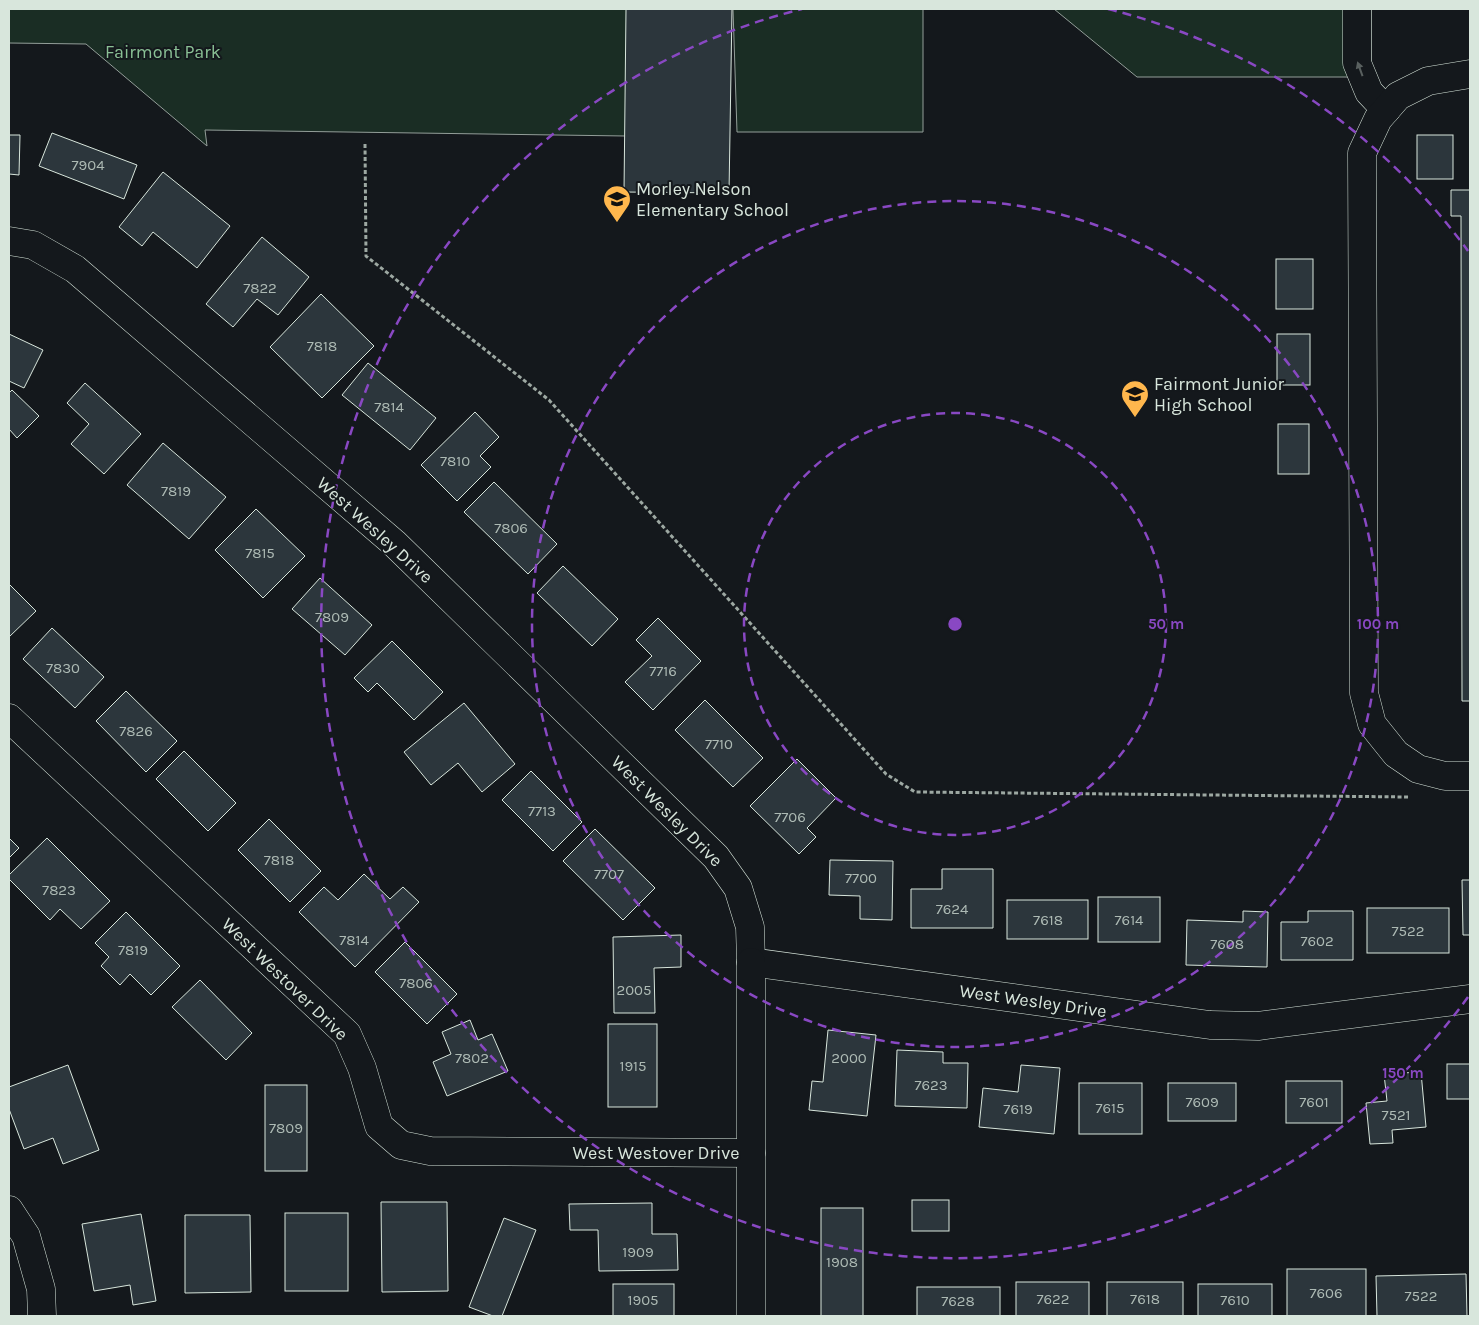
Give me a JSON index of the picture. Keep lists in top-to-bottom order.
{
  "streets": {
    "street": ["West Wesley Drive", "West Westover Drive"]
  },
  "parks": ["Fairmont Park"],
  "places": {
    "school or university": ["Morley Nelson Elementary School", "Fairmont Junior High School"]
  },
  "house_numbers": [
    "7904",
    "7822",
    "7818",
    "7814",
    "7810",
    "7819",
    "7806",
    "7815",
    "7809",
    "7830",
    "7716",
    "7826",
    "7710",
    "7713",
    "7706",
    "7818",
    "7707",
    "7700",
    "7823",
    "7624",
    "7618",
    "7614",
    "7522",
    "7814",
    "7602",
    "7608",
    "7819",
    "7806",
    "2005",
    "7802",
    "2000",
    "1915",
    "7623",
    "7609",
    "7601",
    "7615",
    "7619",
    "7521",
    "7809",
    "1909",
    "1908",
    "7606",
    "7522",
    "7622",
    "7618",
    "1905",
    "7610",
    "7628"
  ],
  "rings": ["50 m", "100 m", "150 m"]
}
